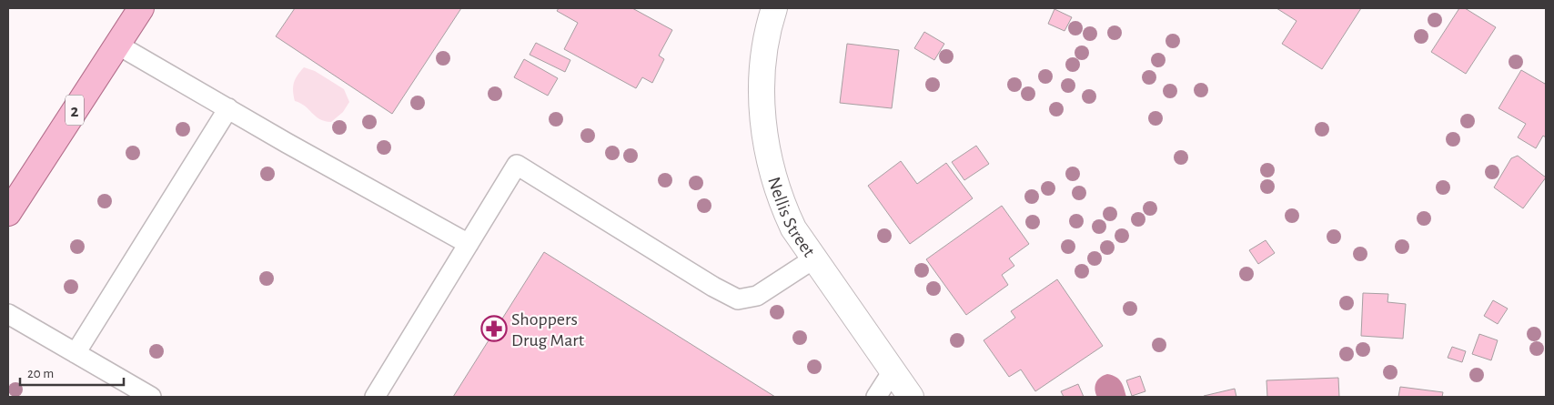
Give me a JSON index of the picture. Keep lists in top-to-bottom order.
{
  "streets": {
    "main road": ["2"],
    "street": ["Nellis Street"]
  },
  "places": {
    "pharmacy": ["Shoppers Drug Mart"]
  },
  "scale_bar": "20 m"
}
